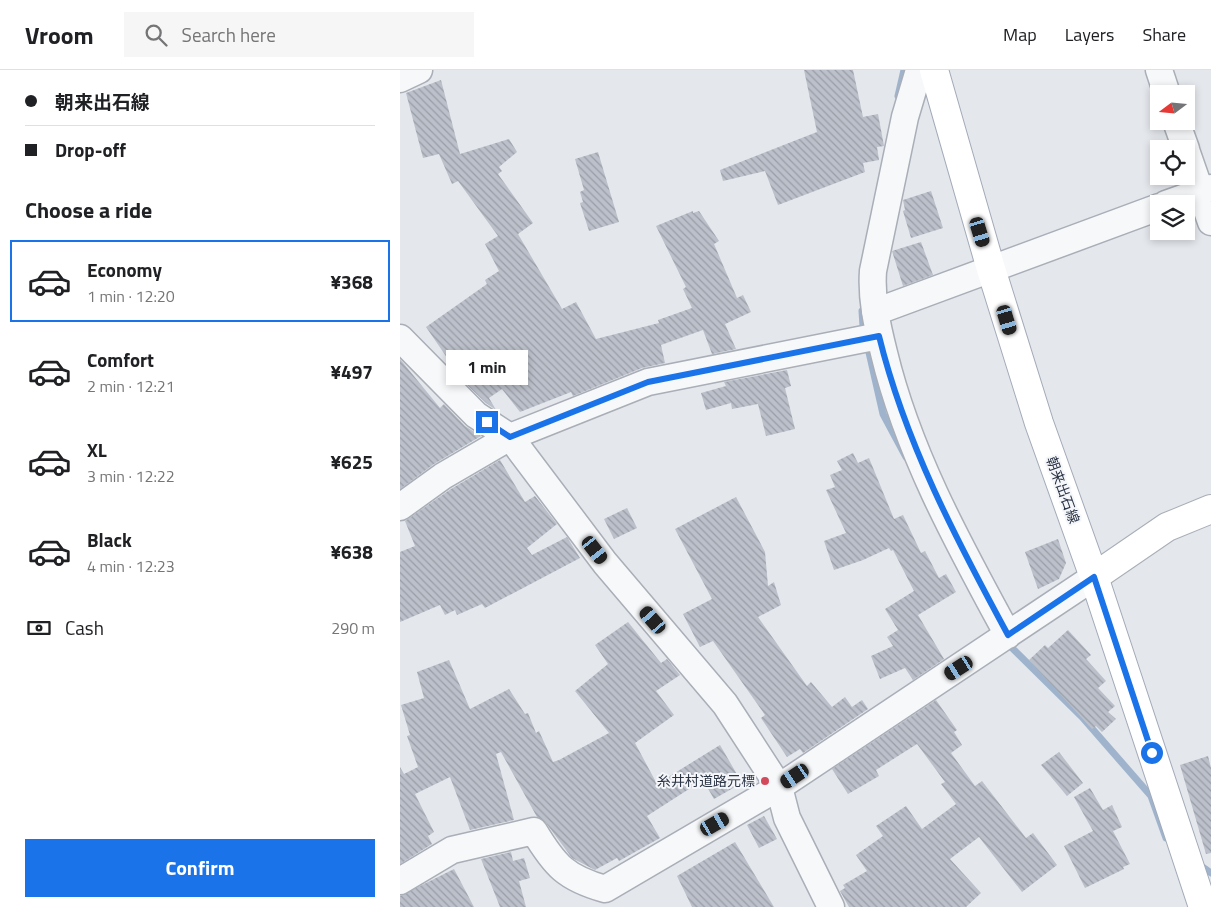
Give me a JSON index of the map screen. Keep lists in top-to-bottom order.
{
  "streets": {
    "main road": ["朝来出石線"]
  },
  "places": ["糸井村道路元標"],
  "north": "left",
  "page": {
    "header": "Vroom",
    "search": "Search here",
    "nav": ["Map", "Layers", "Share"],
    "banner": ["朝来出石線", "Drop-off"],
    "heading": "Choose a ride",
    "list": [
      {
        "name": "Economy",
        "note": "1 min · 12:20",
        "value": "¥368"
      },
      {
        "name": "Comfort",
        "note": "2 min · 12:21",
        "value": "¥497"
      },
      {
        "name": "XL",
        "note": "3 min · 12:22",
        "value": "¥625"
      },
      {
        "name": "Black",
        "note": "4 min · 12:23",
        "value": "¥638"
      }
    ],
    "bubble": "1 min",
    "pay": ["Cash", "290 m"],
    "buttons": "Confirm"
  }
}
